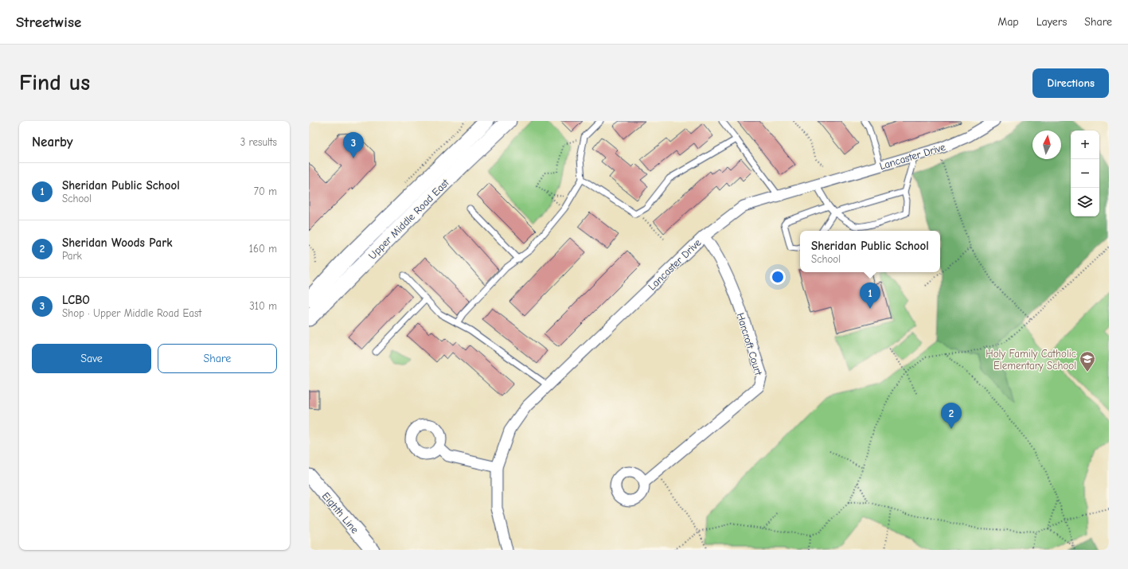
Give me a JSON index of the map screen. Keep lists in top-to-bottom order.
{
  "streets": {
    "main road": ["Upper Middle Road East"],
    "street": ["Lancaster Drive", "Harcroft Court", "Eighth Line"]
  },
  "crossings": [
    ["Lancaster Drive", "Harcroft Court"]
  ],
  "places": {
    "school or university": ["Holy Family Catholic Elementary School"]
  },
  "north": "top",
  "page": {
    "header": "Streetwise",
    "nav": ["Map", "Layers", "Share"],
    "buttons": [
      "Directions",
      ["Save", "Share"]
    ],
    "title": "Find us",
    "heading": ["Nearby", "3 results"],
    "map_buttons": ["+", "−"],
    "pins": ["3", "1", "2"],
    "list": [
      {
        "mark": "1",
        "name": "Sheridan Public School",
        "note": "School",
        "value": "70 m"
      },
      {
        "mark": "2",
        "name": "Sheridan Woods Park",
        "note": "Park",
        "value": "160 m"
      },
      {
        "mark": "3",
        "name": "LCBO",
        "note": "Shop · Upper Middle Road East",
        "value": "310 m"
      }
    ],
    "popup": ["Sheridan Public School", "School"]
  }
}
